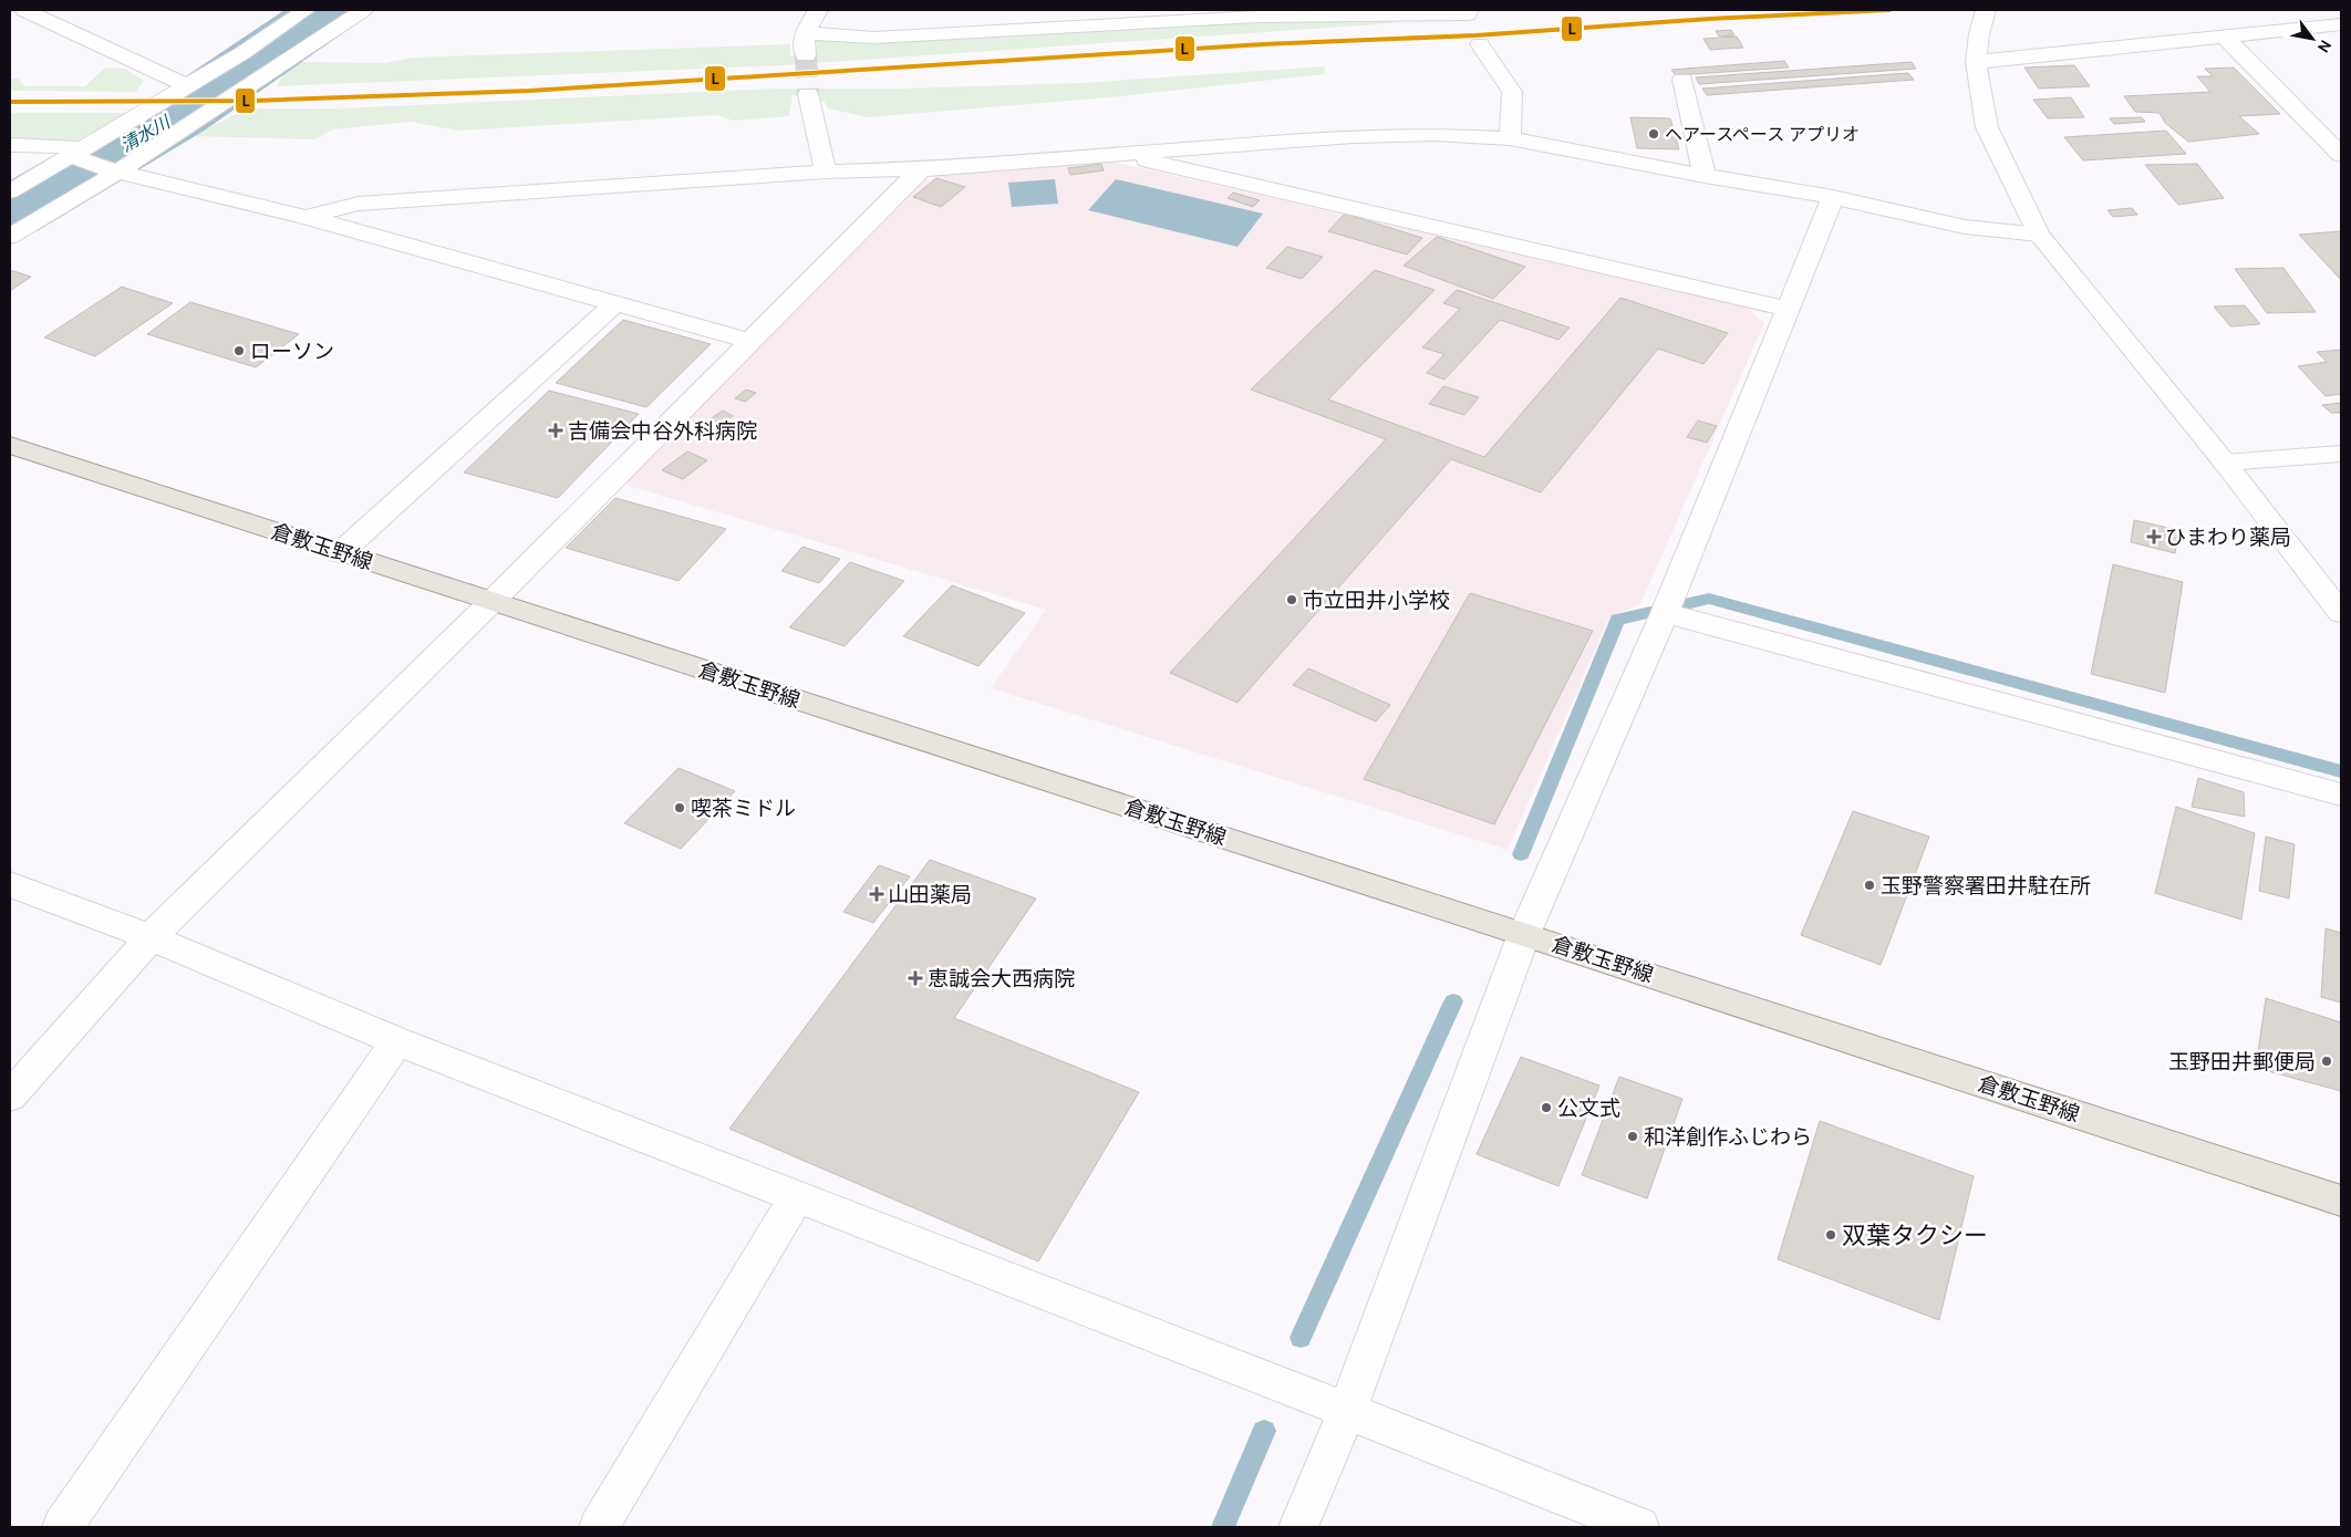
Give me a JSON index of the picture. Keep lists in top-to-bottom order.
{
  "streets": {
    "main road": ["倉敷玉野線"]
  },
  "water": ["清水川"],
  "places": {
    "other": [
      "ヘアースペース アプリオ",
      "ローソン",
      "市立田井小学校",
      "喫茶ミドル",
      "玉野警察署田井駐在所",
      "玉野田井郵便局",
      "公文式",
      "和洋創作ふじわら",
      "双葉タクシー"
    ],
    "health": [
      "吉備会中谷外科病院",
      "ひまわり薬局",
      "山田薬局",
      "恵誠会大西病院"
    ]
  },
  "lines": ["transit line L"],
  "north": "bottom right"
}
